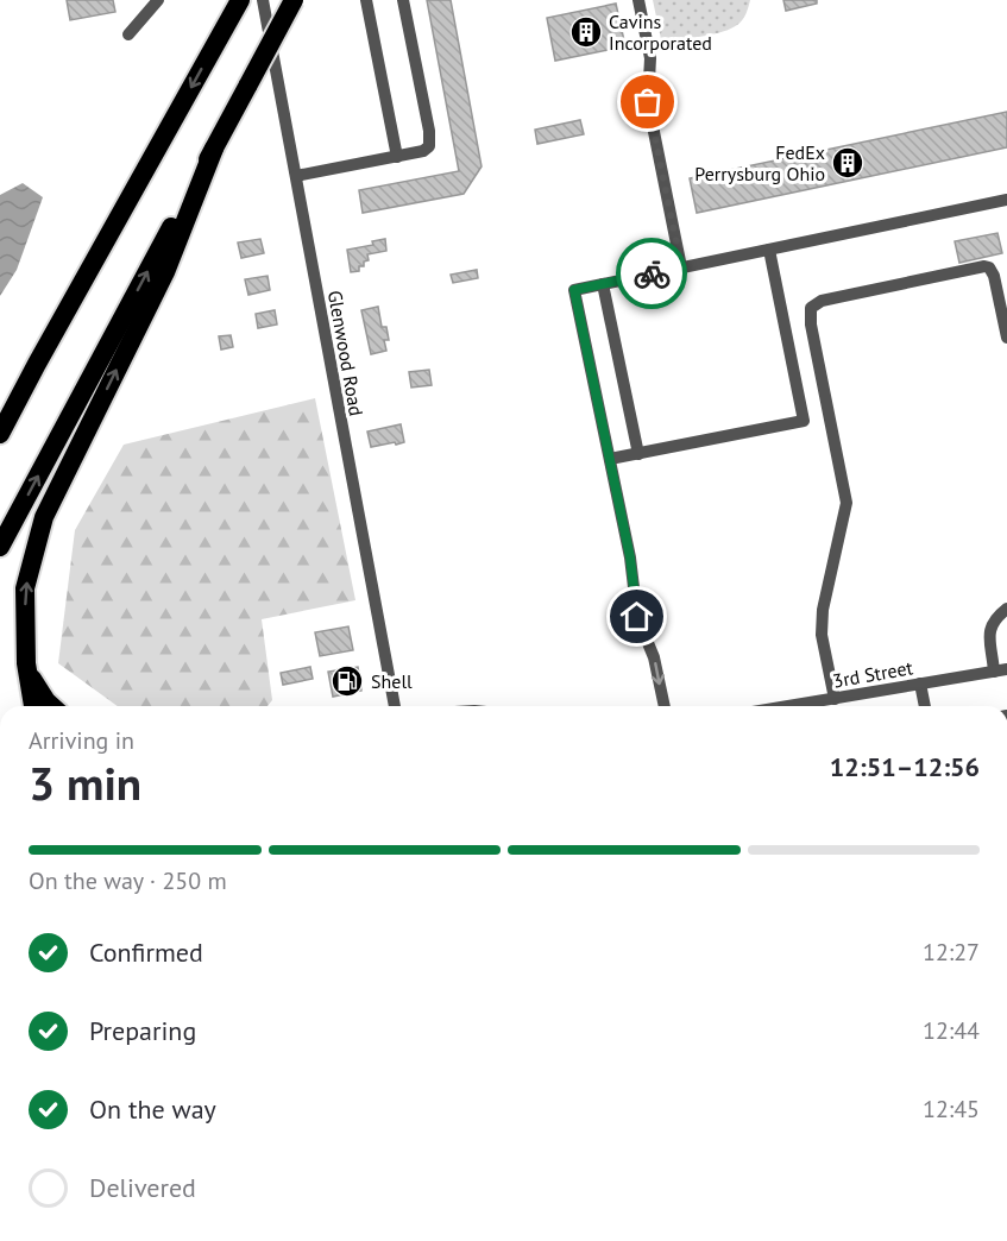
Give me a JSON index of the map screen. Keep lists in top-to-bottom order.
{
  "streets": {
    "street": ["Glenwood Road", "3rd Street"]
  },
  "places": {
    "building": ["Cavins Incorporated", "FedEx Perrysburg Ohio"],
    "fuel station": ["Shell"]
  },
  "page": {
    "heading": ["3 min", "Arriving in", "12:51–12:56"],
    "bar": "On the way · 250 m",
    "list": [
      ["Confirmed", "12:27"],
      ["Preparing", "12:44"],
      ["On the way", "12:45"],
      "Delivered"
    ]
  }
}
